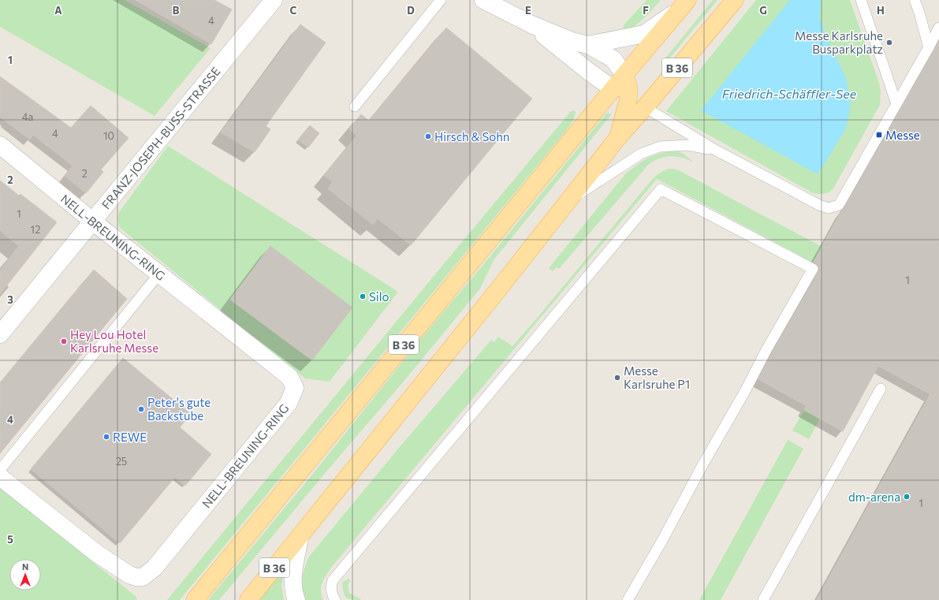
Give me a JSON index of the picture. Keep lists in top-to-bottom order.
{
  "streets": {
    "main road": ["B 36"],
    "street": ["FRANZ-JOSEPH-BUSS-STRASSE", "NELL-BREUNING-RING"]
  },
  "crossings": [
    ["FRANZ-JOSEPH-BUSS-STRASSE", "NELL-BREUNING-RING"]
  ],
  "water": ["Friedrich-Schäffler-See"],
  "places": {
    "other": [
      "Messe Karlsruhe Busparkplatz",
      "Hirsch & Sohn",
      "Silo",
      "Hey Lou Hotel Karlsruhe Messe",
      "Messe Karlsruhe P1",
      "Peter's gute Backstube",
      "REWE",
      "dm-arena"
    ],
    "transit": ["Messe"]
  },
  "house_numbers": [
    "4",
    "4a",
    "4",
    "10",
    "2",
    "1",
    "12",
    "1",
    "25",
    "1"
  ],
  "north": "top",
  "grid": {
    "columns": [
      "A",
      "B",
      "C",
      "D",
      "E",
      "F",
      "G",
      "H"
    ],
    "rows": [
      "1",
      "2",
      "3",
      "4",
      "5"
    ]
  }
}
